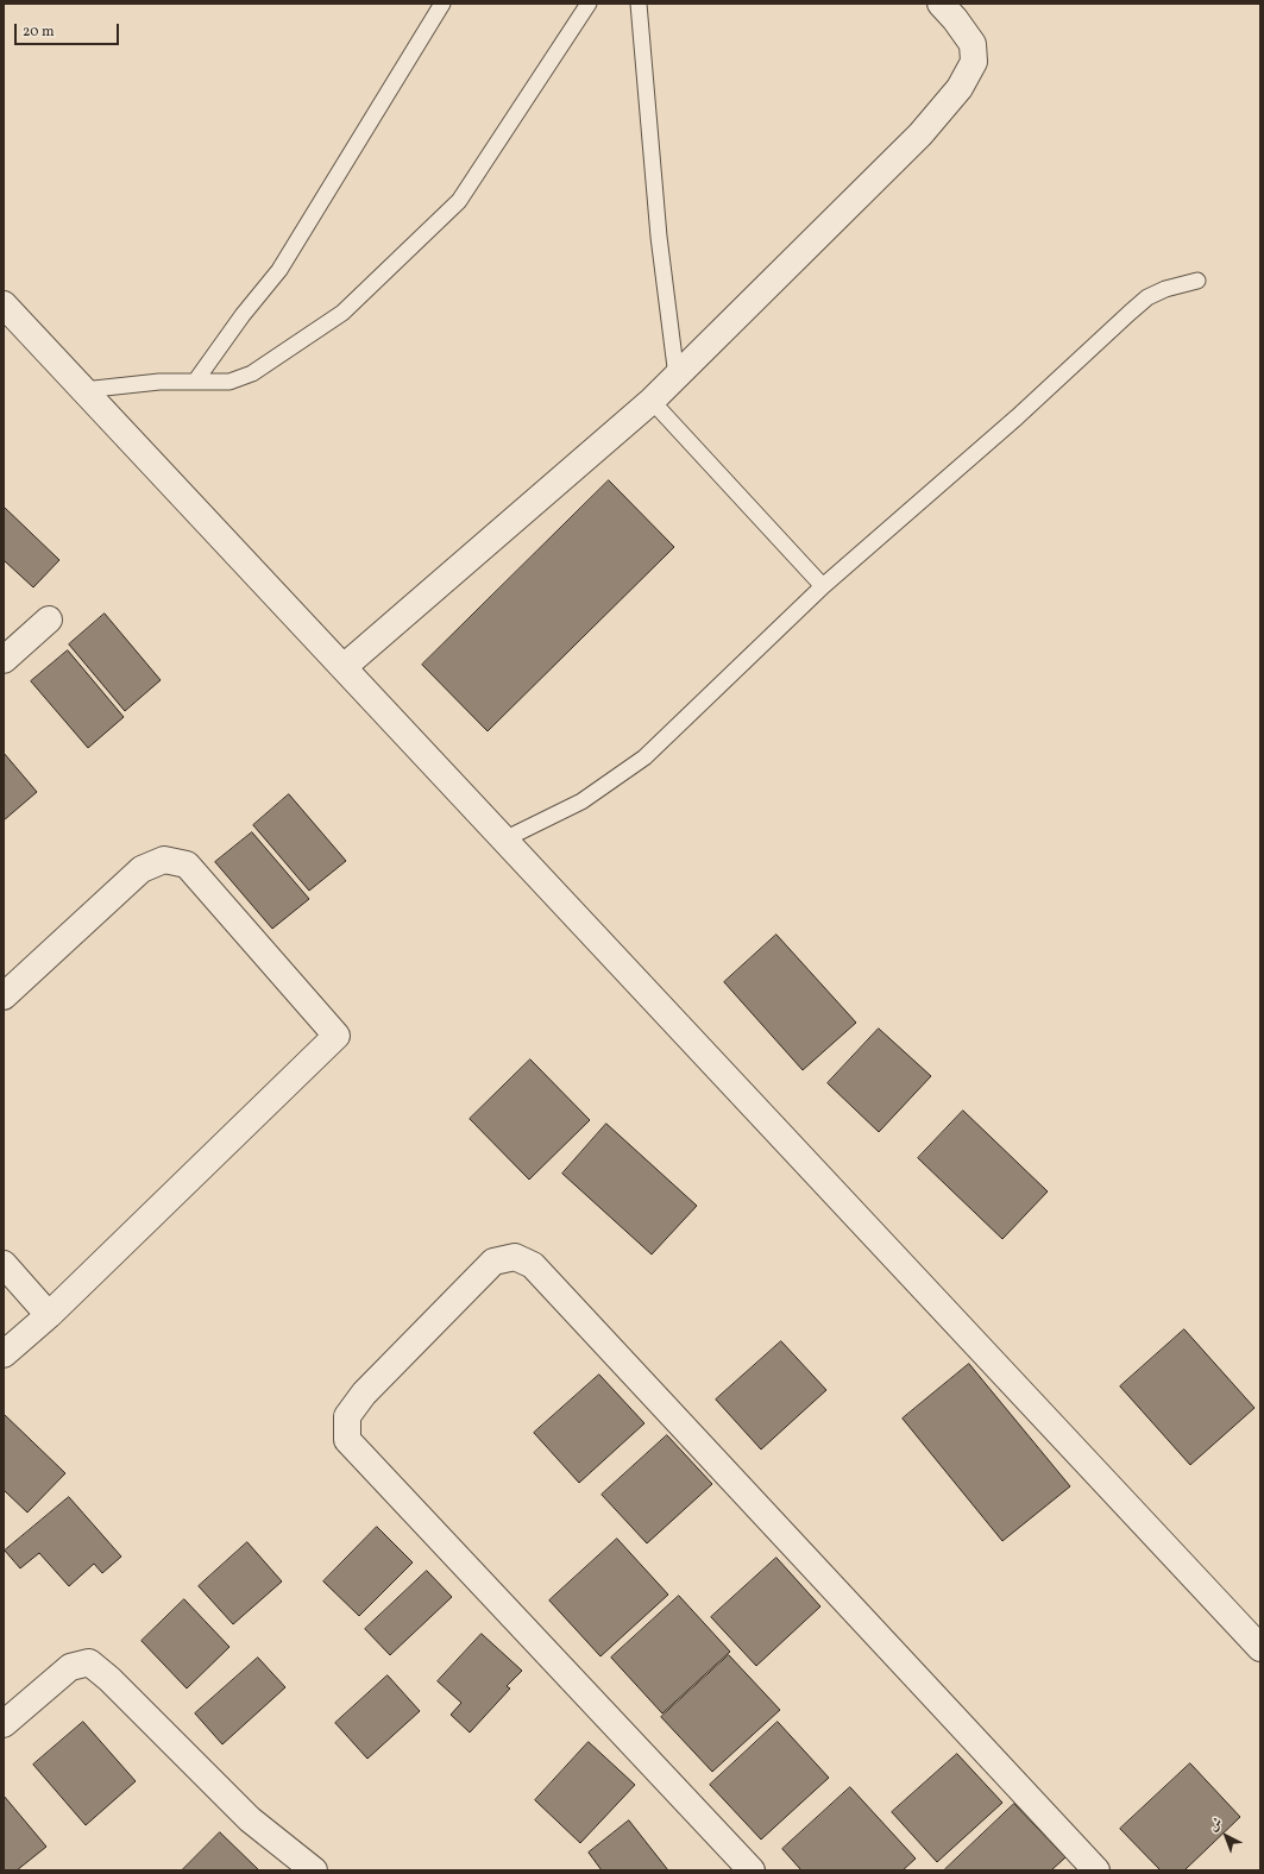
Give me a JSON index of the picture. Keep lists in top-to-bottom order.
{
  "scale_bar": "20 m",
  "north": "top left"
}
